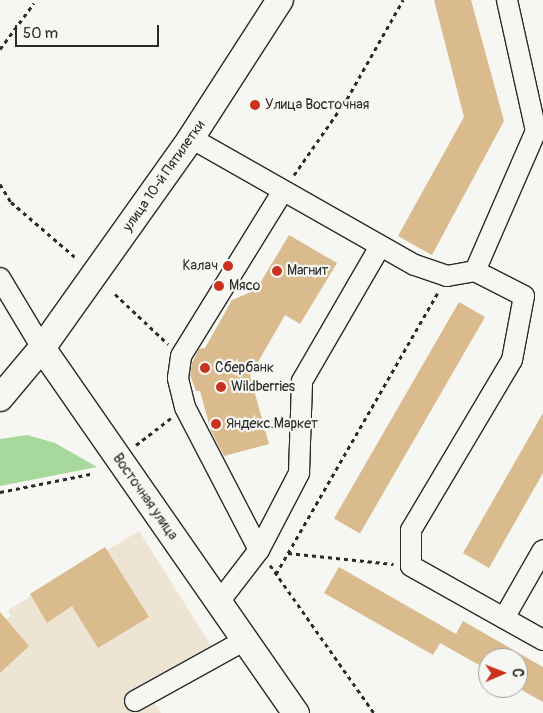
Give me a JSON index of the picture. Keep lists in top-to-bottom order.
{
  "streets": {
    "main road": ["улица 10-й Пятилетки", "Восточная улица"]
  },
  "crossings": [
    ["улица 10-й Пятилетки", "Восточная улица"]
  ],
  "places": [
    "Улица Восточная",
    "Калач",
    "Магнит",
    "Мясо",
    "Сбербанк",
    "Wildberries",
    "Яндекс.Маркет"
  ],
  "scale_bar": "50 m",
  "north": "right"
}
